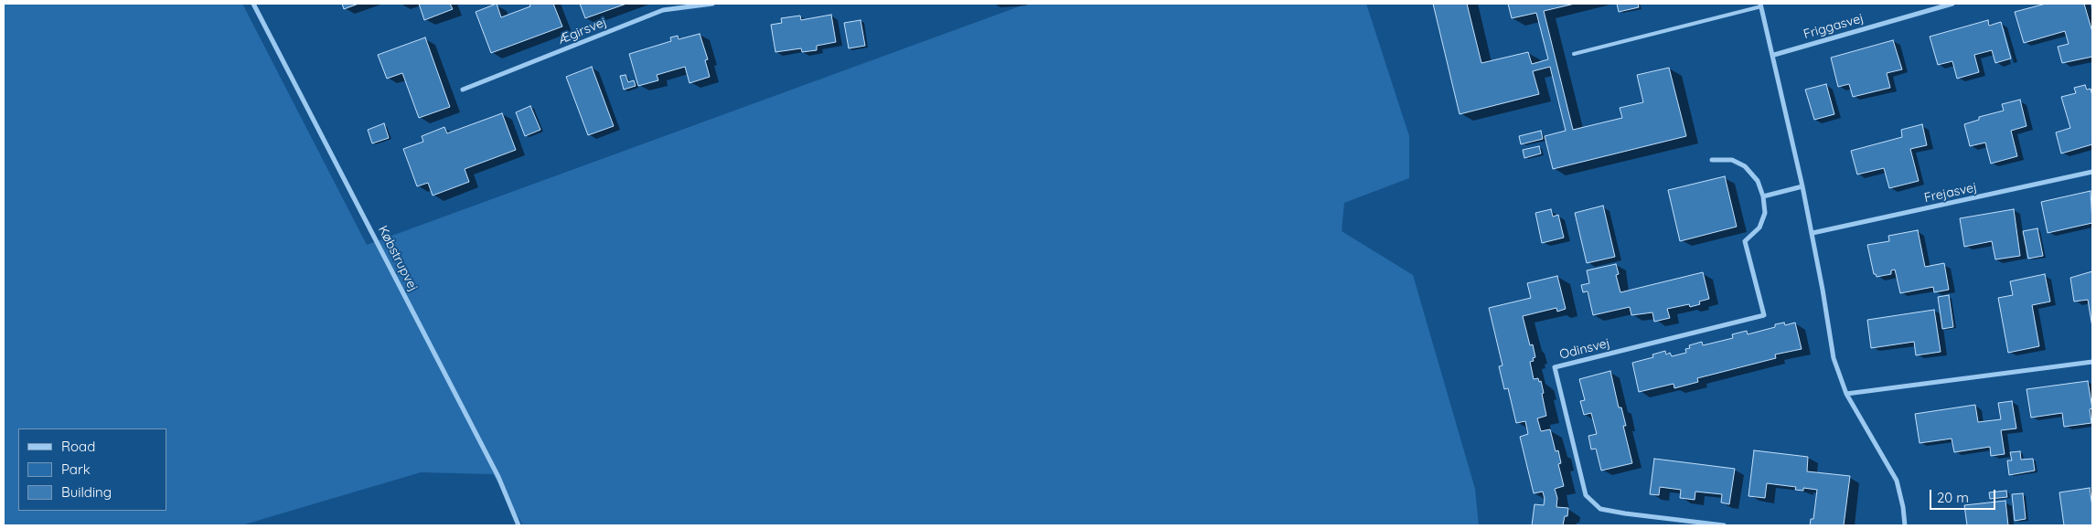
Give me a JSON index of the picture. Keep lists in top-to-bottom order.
{
  "streets": {
    "street": [
      "Friggasvej",
      "Ægirsvej",
      "Frejasvej",
      "Købstrupvej",
      "Odinsvej"
    ]
  },
  "legend": ["Road", "Park", "Building"],
  "scale_bar": "20 m"
}
